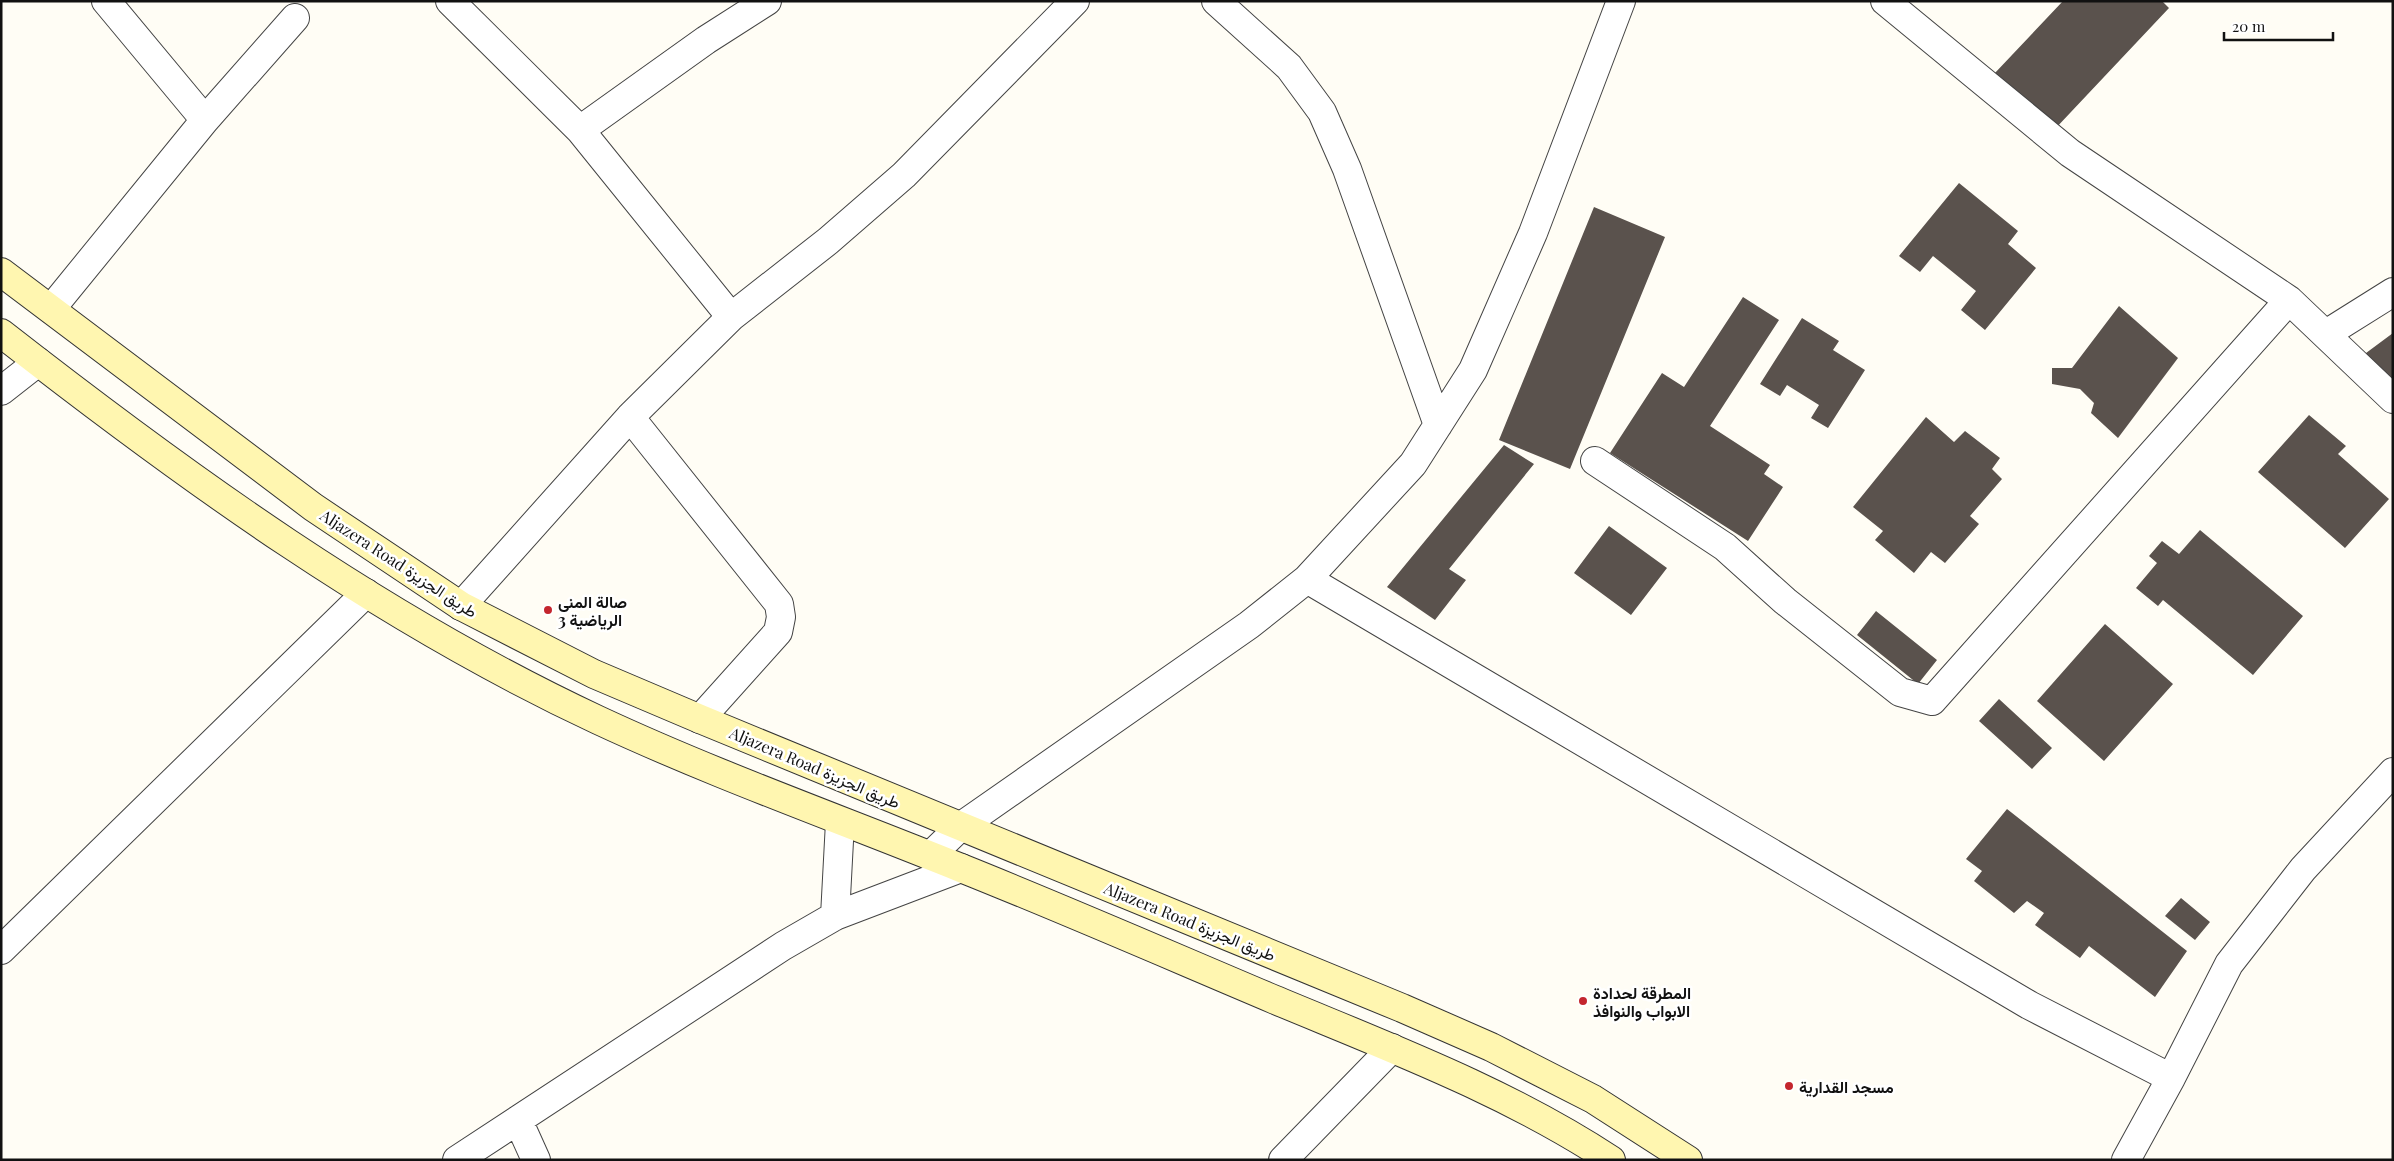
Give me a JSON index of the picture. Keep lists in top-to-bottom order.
{
  "streets": {
    "main road": ["Aljazera Road طريق الجزيزة"]
  },
  "places": ["صالة المنى الرياضية 3", "المطرقة لحدادة الابواب والنوافذ", "مسجد القدارية"],
  "scale_bar": "20 m"
}
